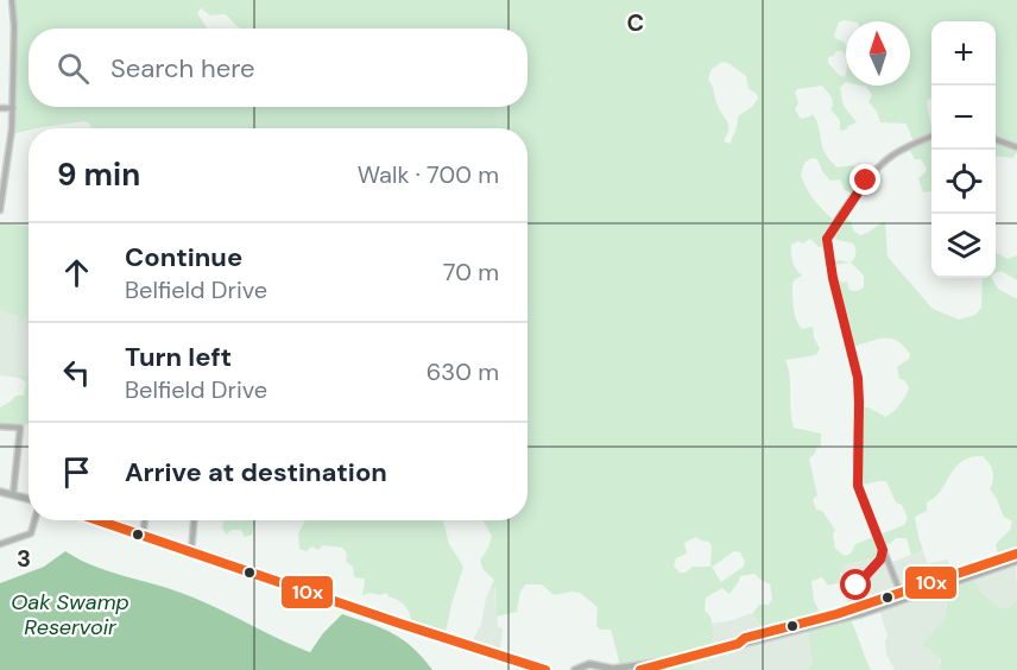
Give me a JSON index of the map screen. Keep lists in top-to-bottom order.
{
  "water": ["Oak Swamp Reservoir"],
  "lines": ["transit line 10x"],
  "north": "top",
  "page": {
    "map_buttons": ["+", "−"],
    "search": "Search here",
    "heading": ["9 min", "Walk · 700 m"],
    "list": [
      ["Continue", "Belfield Drive", "70 m"],
      ["Turn left", "Belfield Drive", "630 m"],
      "Arrive at destination"
    ]
  },
  "grid": {
    "columns": ["C"],
    "rows": ["3"]
  }
}
